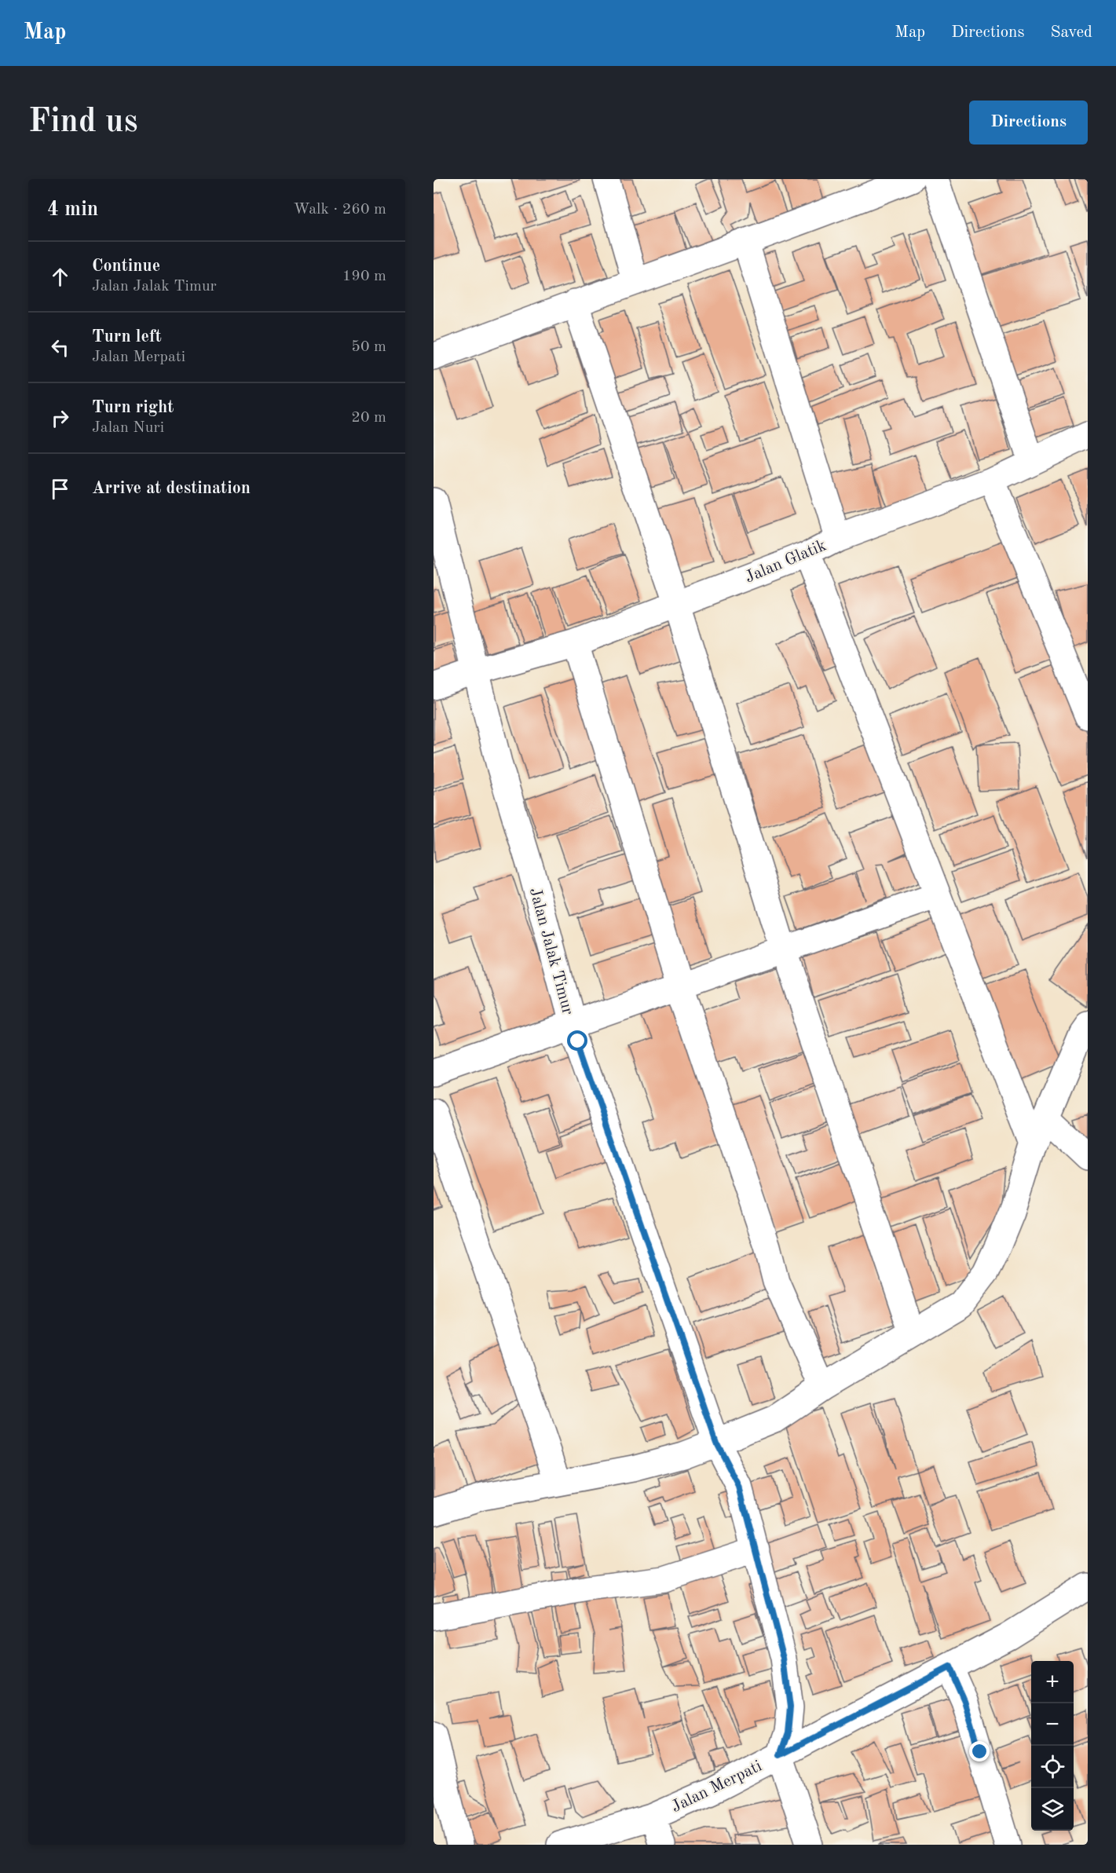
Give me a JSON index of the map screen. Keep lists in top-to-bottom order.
{
  "streets": {
    "street": ["Jalan Glatik", "Jalan Jalak Timur", "Jalan Merpati"]
  },
  "crossings": [
    ["Jalan Glatik", "Jalan Jalak Timur"],
    ["Jalan Jalak Timur", "Jalan Merpati"]
  ],
  "page": {
    "header": "Map",
    "nav": ["Map", "Directions", "Saved"],
    "buttons": "Directions",
    "title": "Find us",
    "heading": ["4 min", "Walk · 260 m"],
    "list": [
      ["Continue", "Jalan Jalak Timur", "190 m"],
      ["Turn left", "Jalan Merpati", "50 m"],
      ["Turn right", "Jalan Nuri", "20 m"],
      "Arrive at destination"
    ],
    "map_buttons": ["+", "−"]
  }
}
